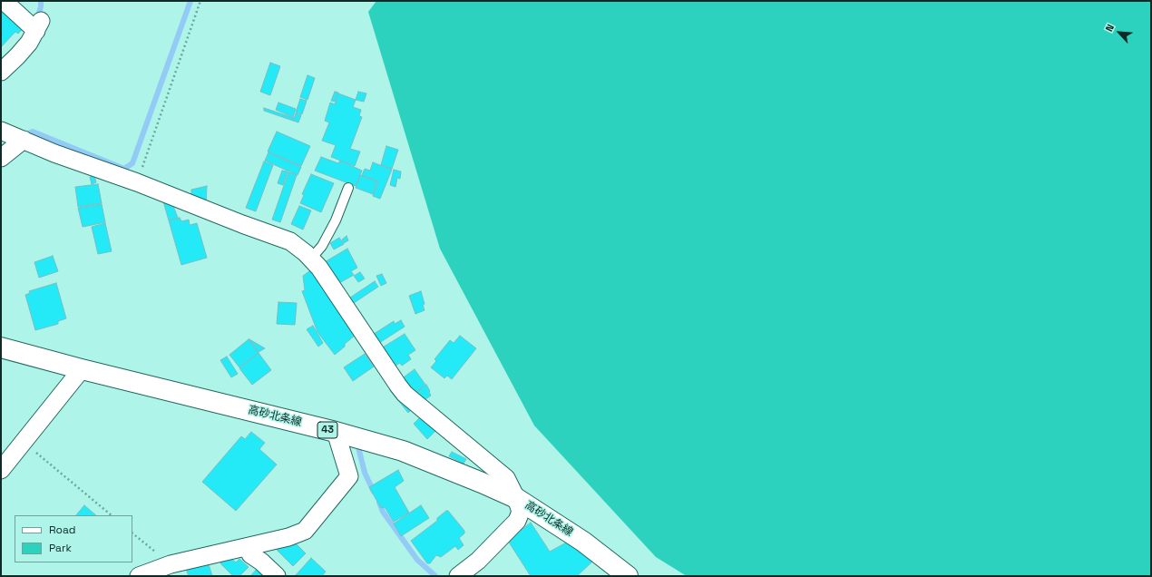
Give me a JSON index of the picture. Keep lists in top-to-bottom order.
{
  "streets": {
    "main road": ["高砂北条線", "43"]
  },
  "legend": ["Road", "Park"],
  "north": "top left"
}
